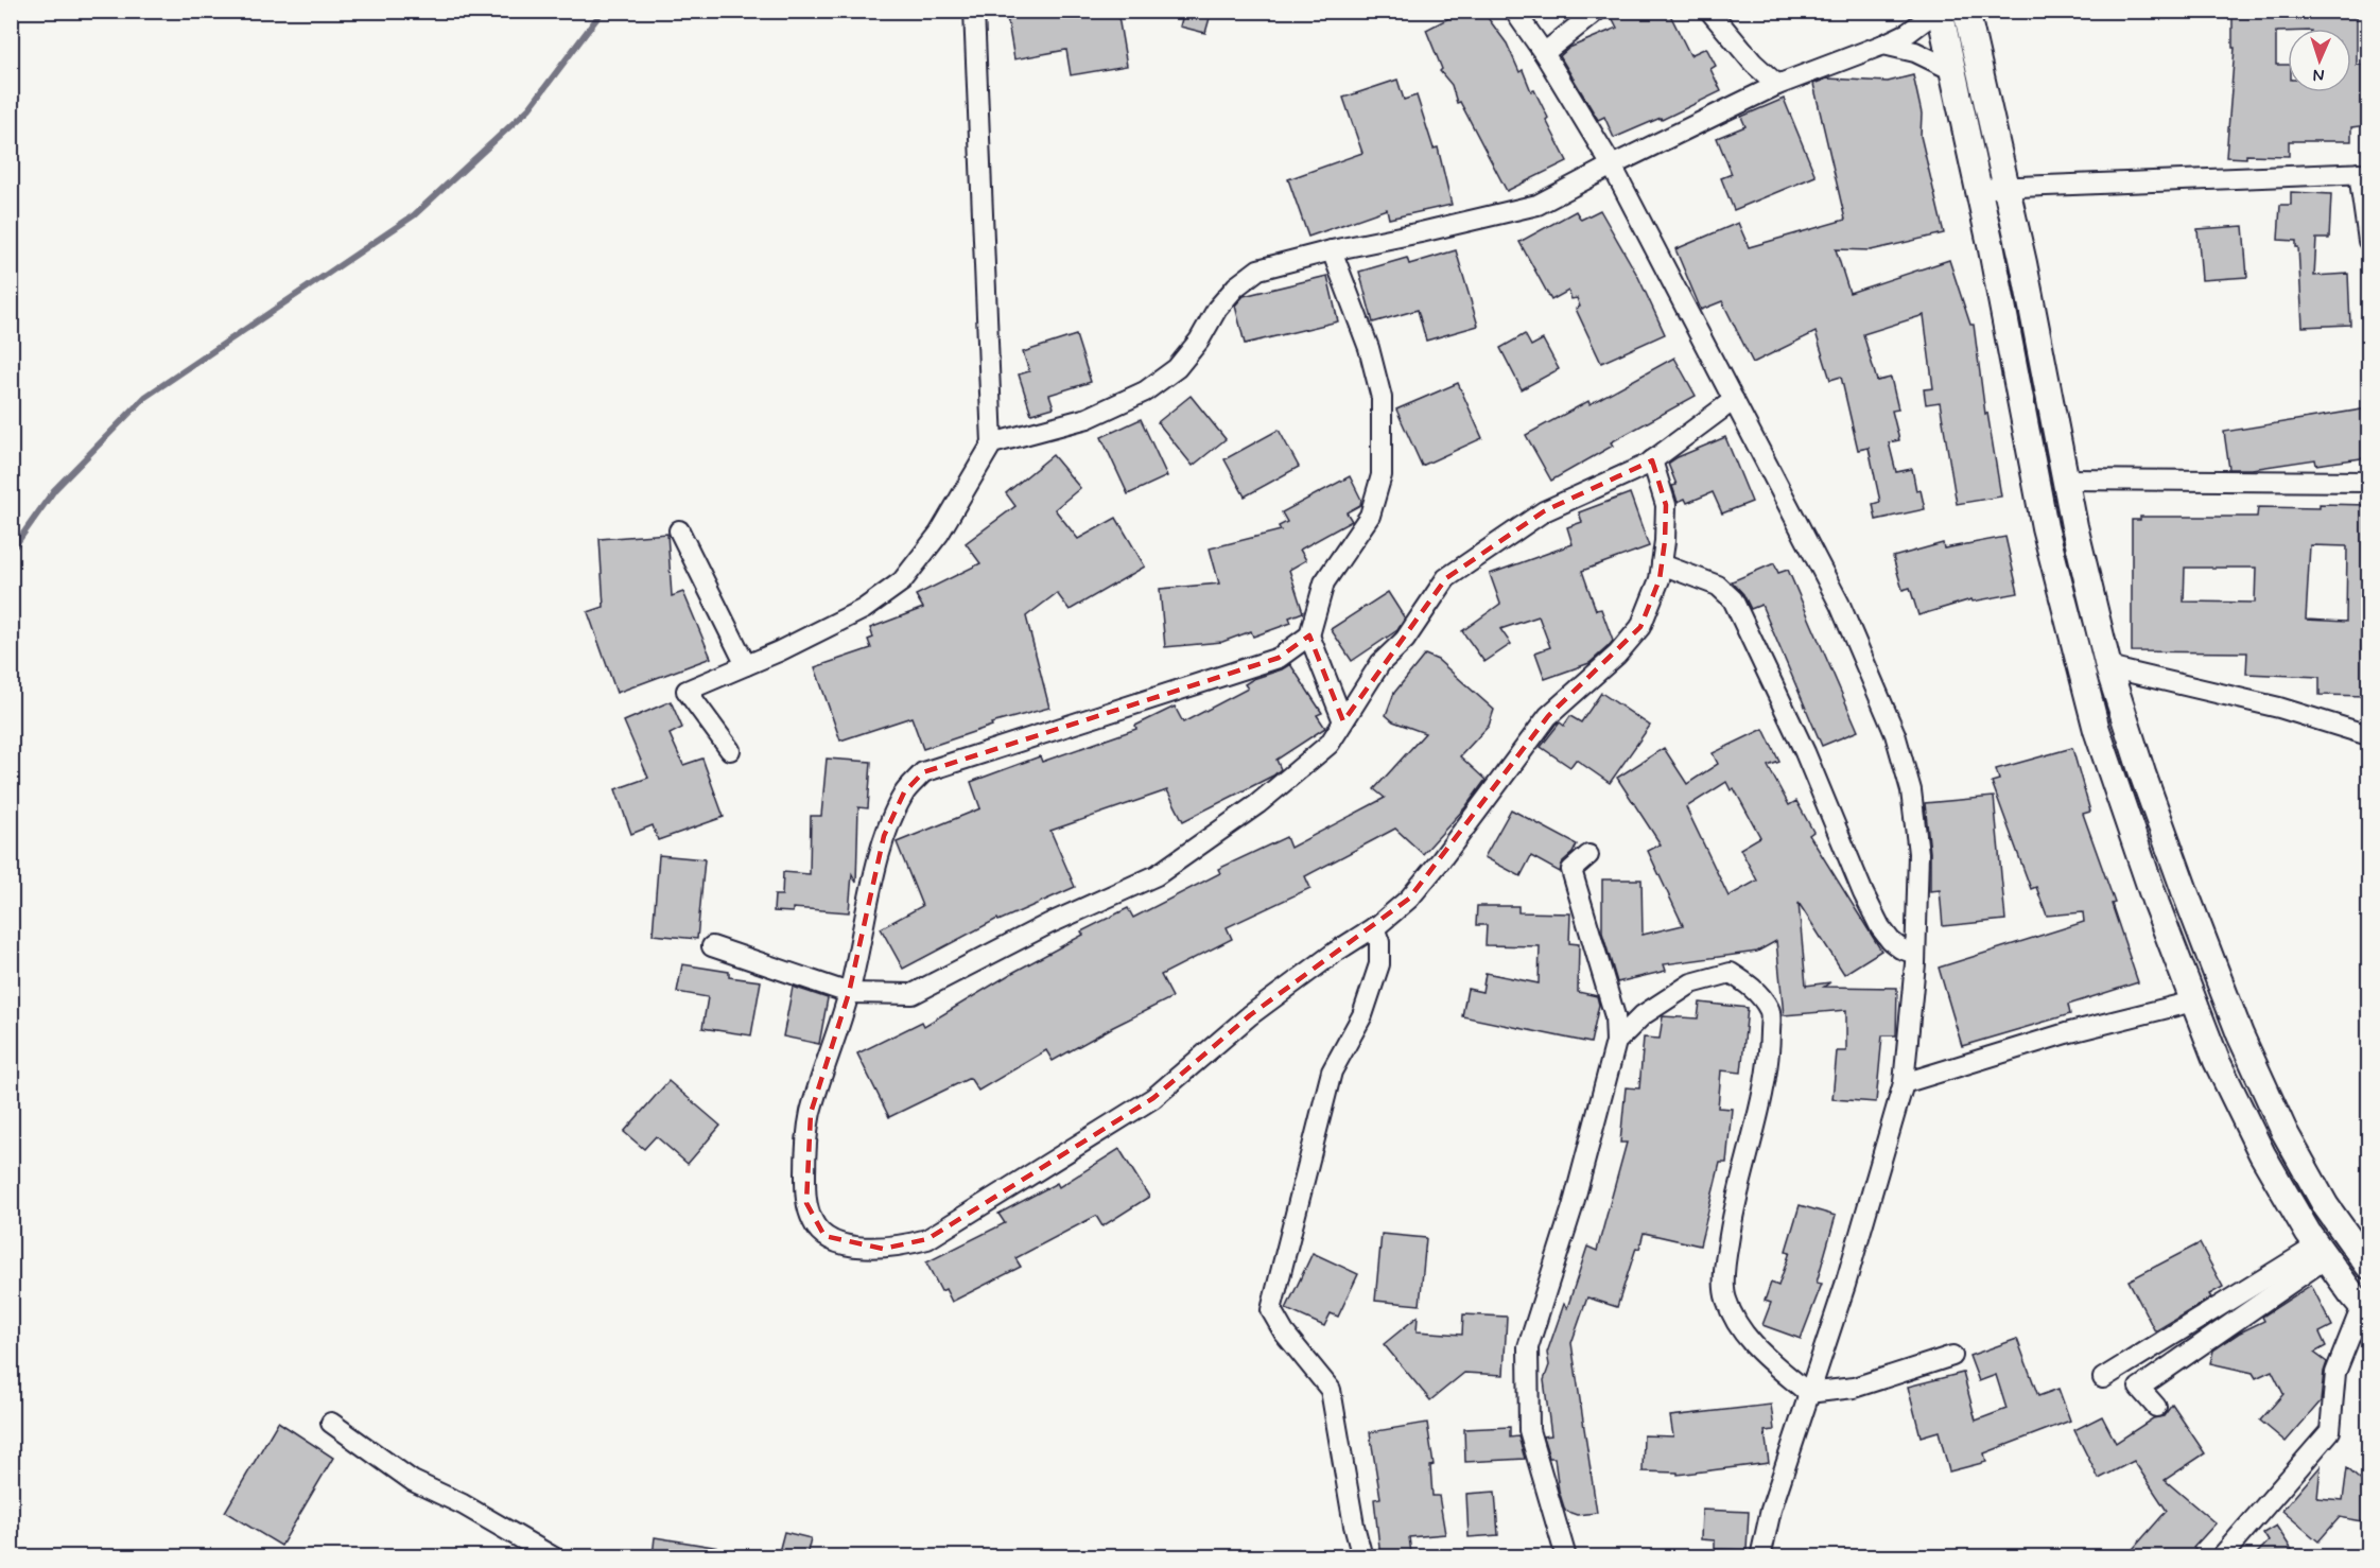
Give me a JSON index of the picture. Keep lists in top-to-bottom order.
{
  "north": "bottom"
}
